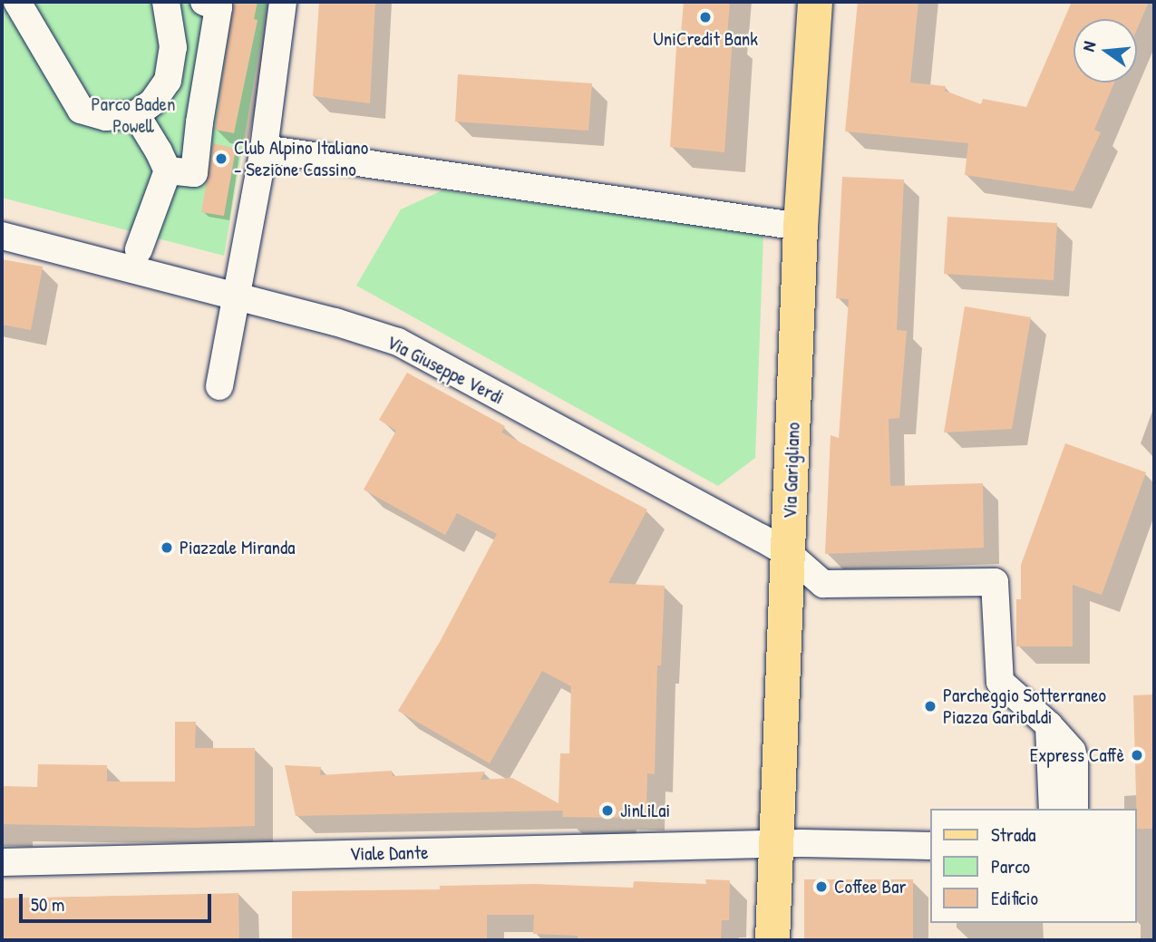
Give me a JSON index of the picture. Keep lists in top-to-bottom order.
{
  "streets": {
    "main road": ["Via Garigliano"],
    "street": ["Via Giuseppe Verdi", "Viale Dante"]
  },
  "crossings": [
    ["Via Giuseppe Verdi", "Via Garigliano"],
    ["Via Garigliano", "Viale Dante"]
  ],
  "parks": ["Parco Baden Powell"],
  "places": [
    "UniCredit Bank",
    "Club Alpino Italiano - Sezione Cassino",
    "Piazzale Miranda",
    "Parcheggio Sotterraneo Piazza Garibaldi",
    "Express Caffè",
    "JinLiLai",
    "Coffee Bar"
  ],
  "legend": ["Strada", "Parco", "Edificio"],
  "scale_bar": "50 m",
  "north": "left"
}
